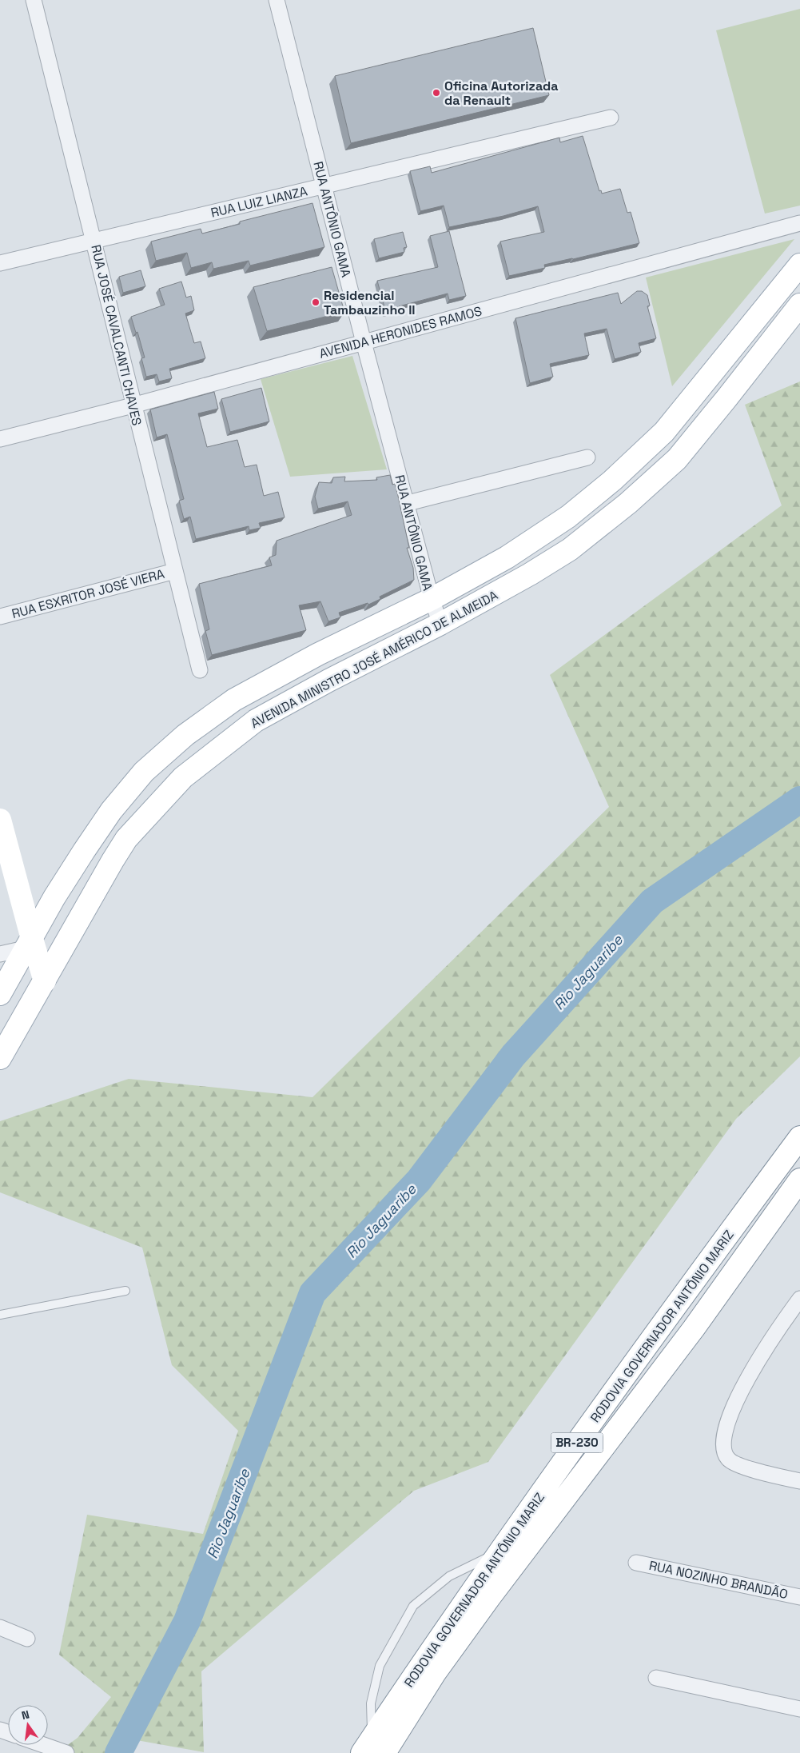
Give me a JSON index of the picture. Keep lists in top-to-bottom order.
{
  "streets": {
    "main road": ["AVENIDA MINISTRO JOSÉ AMÉRICO DE ALMEIDA", "RODOVIA GOVERNADOR ANTÔNIO MARIZ", "BR-230"],
    "street": [
      "RUA LUIZ LIANZA",
      "RUA ANTÔNIO GAMA",
      "AVENIDA HERONIDES RAMOS",
      "RUA JOSÉ CAVALCANTI CHAVES",
      "RUA ESXRITOR JOSÉ VIERA",
      "RUA NOZINHO BRANDÃO"
    ]
  },
  "crossings": [
    ["RUA LUIZ LIANZA", "RUA ANTÔNIO GAMA"],
    ["RUA LUIZ LIANZA", "RUA JOSÉ CAVALCANTI CHAVES"],
    ["RUA ANTÔNIO GAMA", "AVENIDA HERONIDES RAMOS"],
    ["RUA ANTÔNIO GAMA", "AVENIDA MINISTRO JOSÉ AMÉRICO DE ALMEIDA"],
    ["AVENIDA HERONIDES RAMOS", "RUA JOSÉ CAVALCANTI CHAVES"],
    ["RUA JOSÉ CAVALCANTI CHAVES", "RUA ESXRITOR JOSÉ VIERA"]
  ],
  "water": ["Rio Jaguaribe"],
  "places": ["Oficina Autorizada da Renault", "Residencial Tambauzinho II"],
  "north": "top"
}
